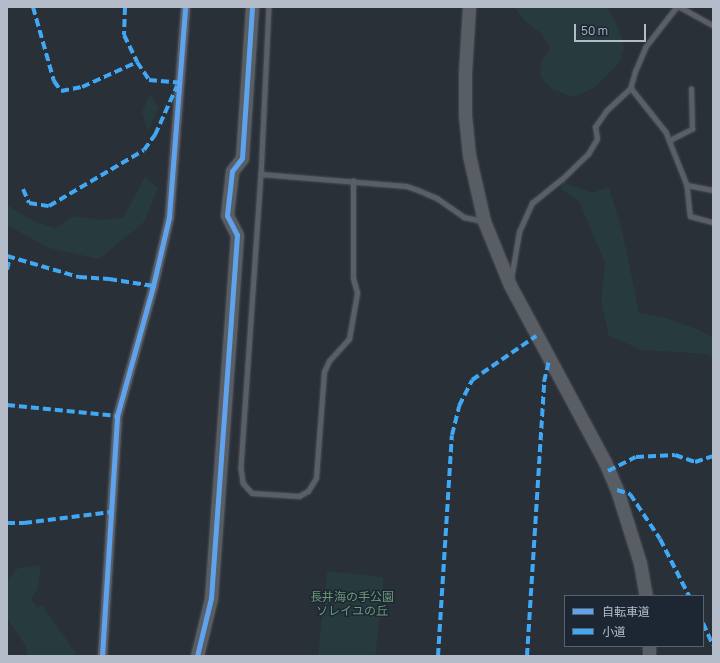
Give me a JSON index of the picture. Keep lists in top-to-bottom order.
{
  "parks": ["長井海の手公園 ソレイユの丘"],
  "legend": ["自転車道", "小道"],
  "scale_bar": "50 m"
}
